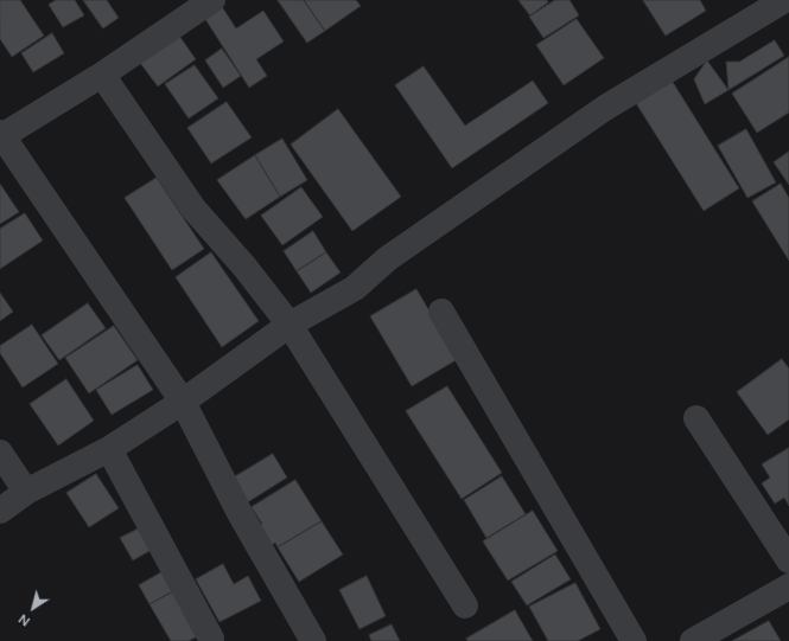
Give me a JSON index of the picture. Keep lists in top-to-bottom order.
{
  "north": "bottom left"
}
